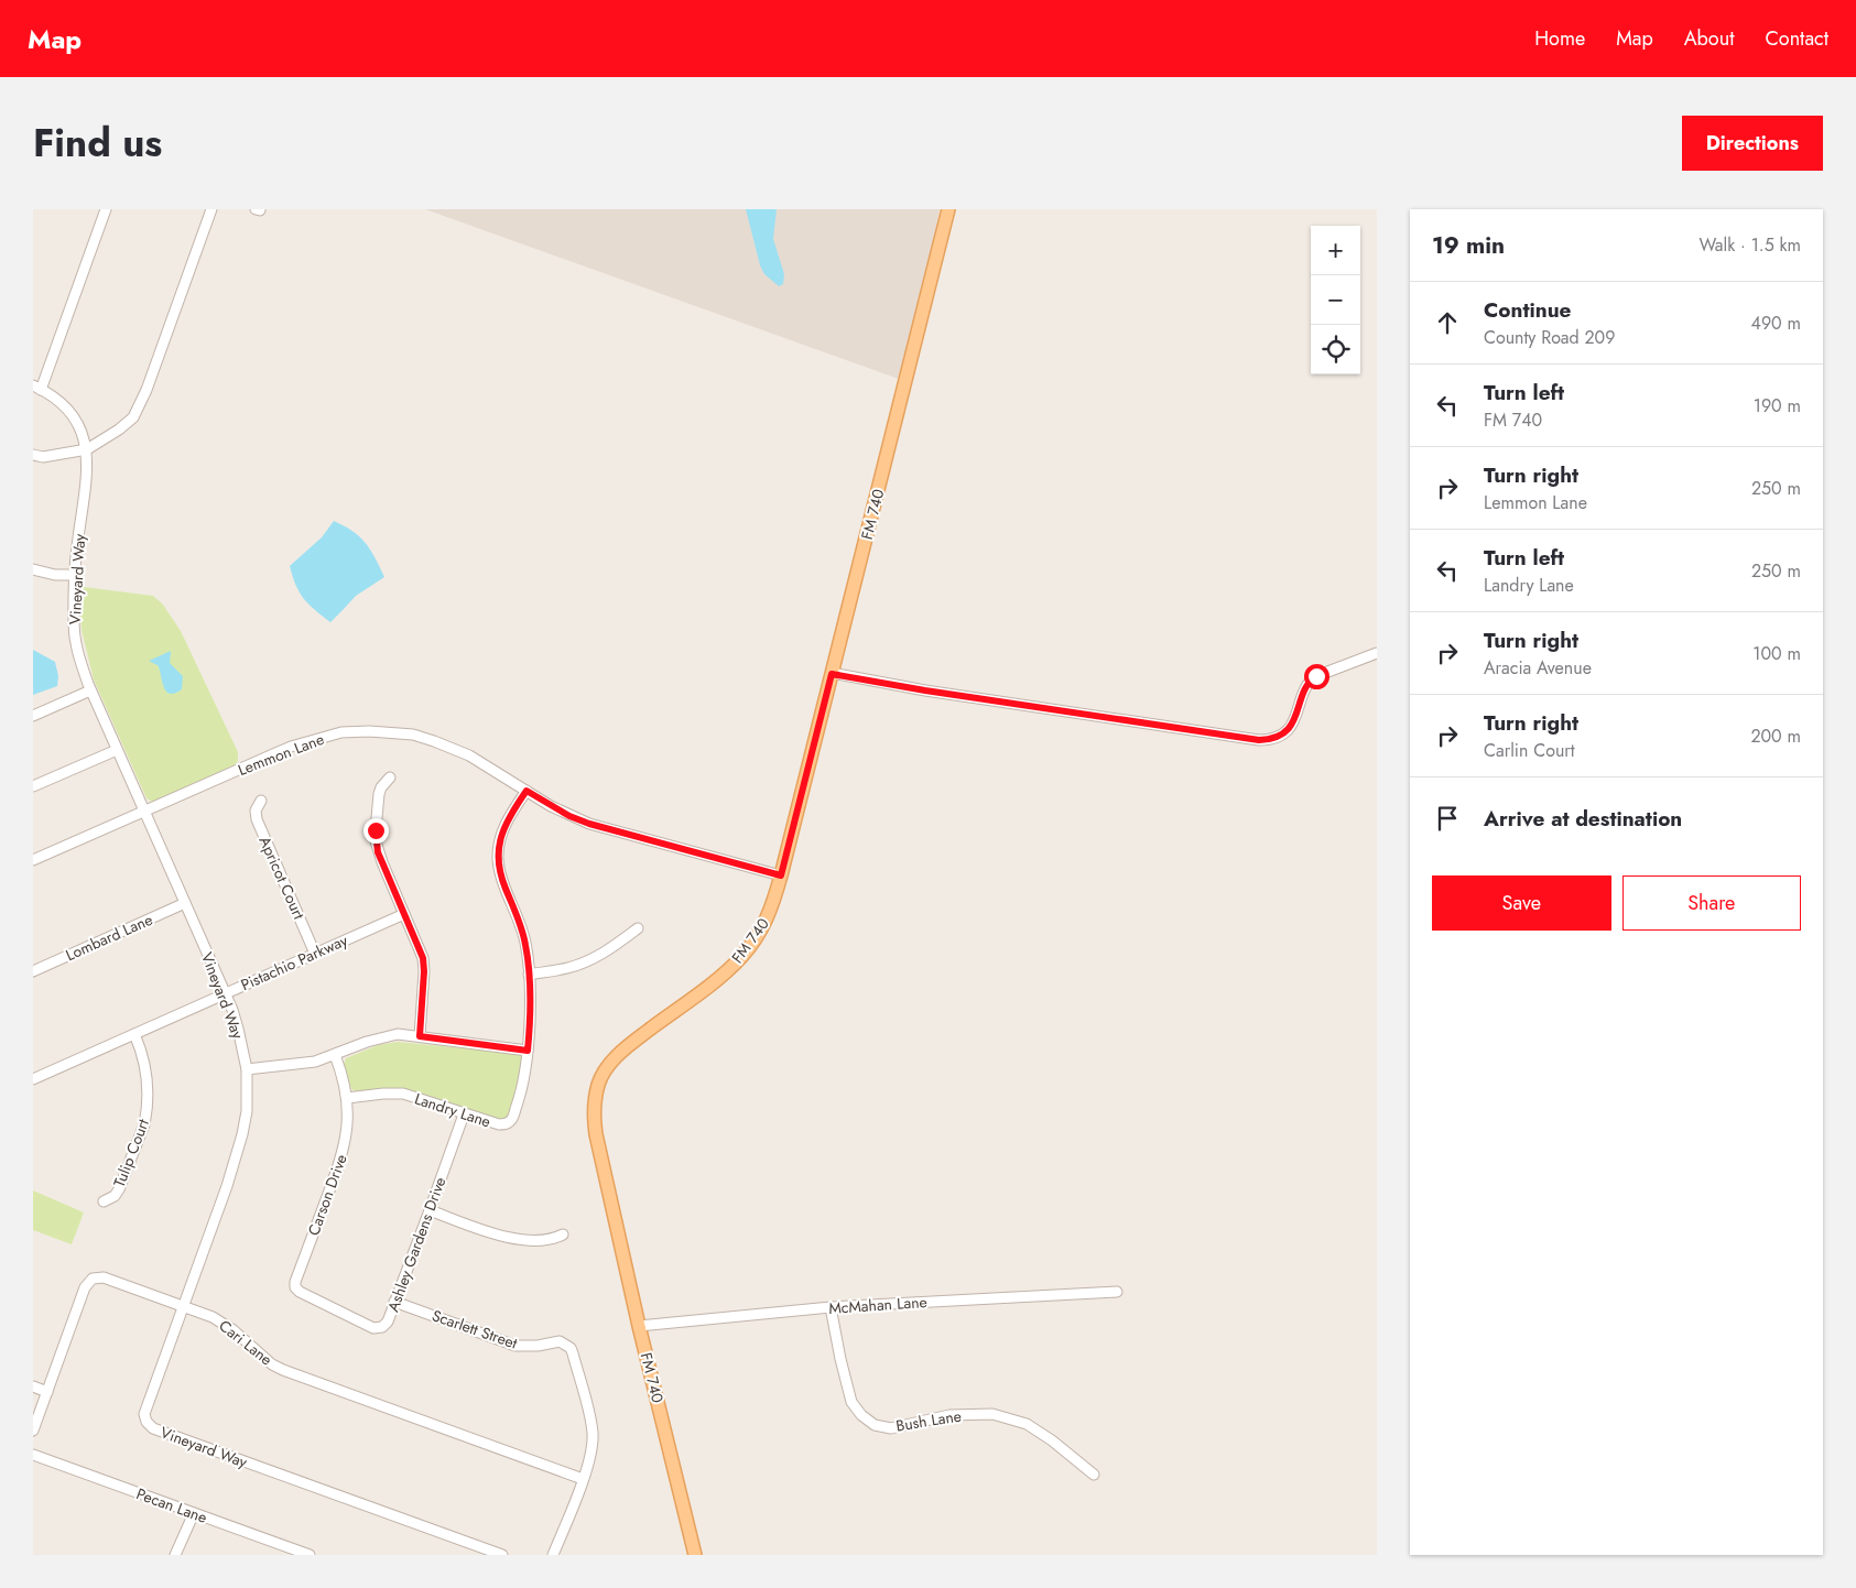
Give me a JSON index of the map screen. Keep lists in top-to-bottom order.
{
  "streets": {
    "main road": ["FM 740"],
    "street": [
      "Vineyard Way",
      "Lemmon Lane",
      "Apricot Court",
      "Lombard Lane",
      "Pistachio Parkway",
      "Landry Lane",
      "Tulip Court",
      "Carson Drive",
      "Ashley Gardens Drive",
      "McMahan Lane",
      "Scarlett Street",
      "Cari Lane",
      "Bush Lane",
      "Pecan Lane"
    ]
  },
  "crossings": [
    ["FM 740", "Lemmon Lane"],
    ["FM 740", "McMahan Lane"],
    ["Vineyard Way", "Lemmon Lane"],
    ["Vineyard Way", "Lombard Lane"],
    ["Vineyard Way", "Pistachio Parkway"],
    ["Vineyard Way", "Cari Lane"],
    ["Lemmon Lane", "Landry Lane"],
    ["Apricot Court", "Pistachio Parkway"],
    ["Pistachio Parkway", "Tulip Court"],
    ["Landry Lane", "Carson Drive"],
    ["Landry Lane", "Ashley Gardens Drive"],
    ["Carson Drive", "Ashley Gardens Drive"],
    ["Ashley Gardens Drive", "Scarlett Street"],
    ["McMahan Lane", "Bush Lane"],
    ["Scarlett Street", "Cari Lane"]
  ],
  "page": {
    "header": "Map",
    "nav": [
      "Home",
      "Map",
      "About",
      "Contact"
    ],
    "title": "Find us",
    "buttons": [
      "Directions",
      ["Save", "Share"]
    ],
    "heading": ["19 min", "Walk · 1.5 km"],
    "map_buttons": ["+", "−"],
    "list": [
      ["Continue", "County Road 209", "490 m"],
      ["Turn left", "FM 740", "190 m"],
      ["Turn right", "Lemmon Lane", "250 m"],
      ["Turn left", "Landry Lane", "250 m"],
      ["Turn right", "Aracia Avenue", "100 m"],
      ["Turn right", "Carlin Court", "200 m"],
      "Arrive at destination"
    ]
  }
}
